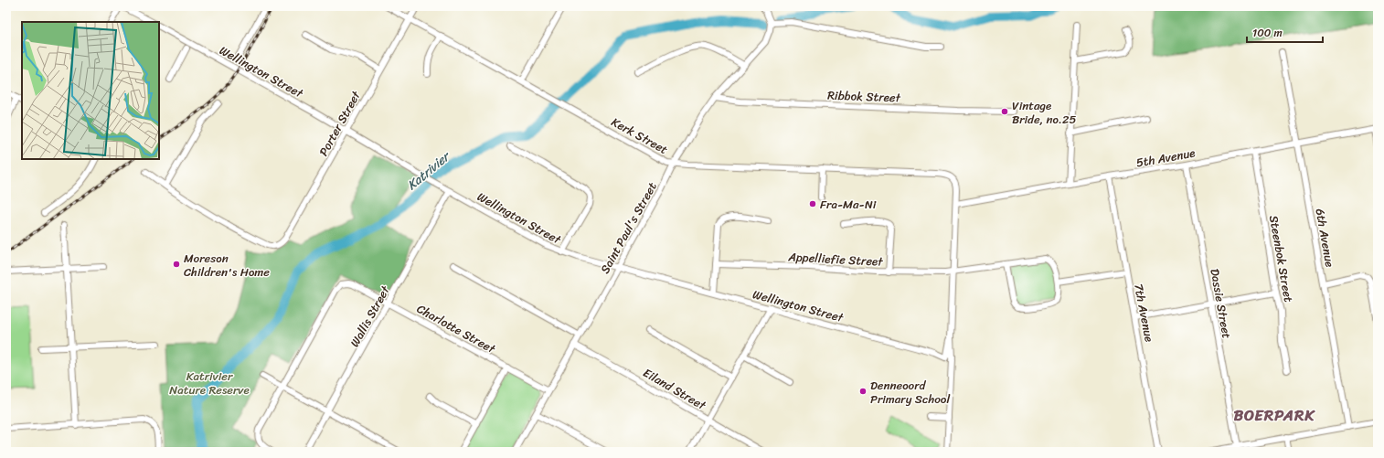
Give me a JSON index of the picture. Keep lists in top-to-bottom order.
{
  "streets": {
    "street": [
      "Wellington Street",
      "Ribbok Street",
      "Porter Street",
      "Kerk Street",
      "5th Avenue",
      "Saint Paul's Street",
      "6th Avenue",
      "Appelliefie Street",
      "Steenbok Street",
      "Dassie Street",
      "7th Avenue",
      "Wallis Street",
      "Charlotte Street",
      "Eiland Street"
    ]
  },
  "crossings": [
    ["Wellington Street", "Porter Street"],
    ["Wellington Street", "Saint Paul's Street"],
    ["Wellington Street", "Wallis Street"],
    ["Ribbok Street", "Saint Paul's Street"],
    ["Porter Street", "Kerk Street"],
    ["Kerk Street", "5th Avenue"],
    ["Kerk Street", "Saint Paul's Street"],
    ["5th Avenue", "6th Avenue"],
    ["5th Avenue", "Steenbok Street"],
    ["5th Avenue", "Dassie Street"],
    ["5th Avenue", "7th Avenue"],
    ["Saint Paul's Street", "Charlotte Street"],
    ["Saint Paul's Street", "Eiland Street"],
    ["Wallis Street", "Charlotte Street"]
  ],
  "districts": ["BOERPARK"],
  "water": ["Katrivier"],
  "parks": ["Katrivier Nature Reserve"],
  "places": [
    "Vintage Bride, no.25",
    "Fra-Ma-Ni",
    "Moreson Children's Home",
    "Denneoord Primary School"
  ],
  "scale_bar": "100 m"
}
